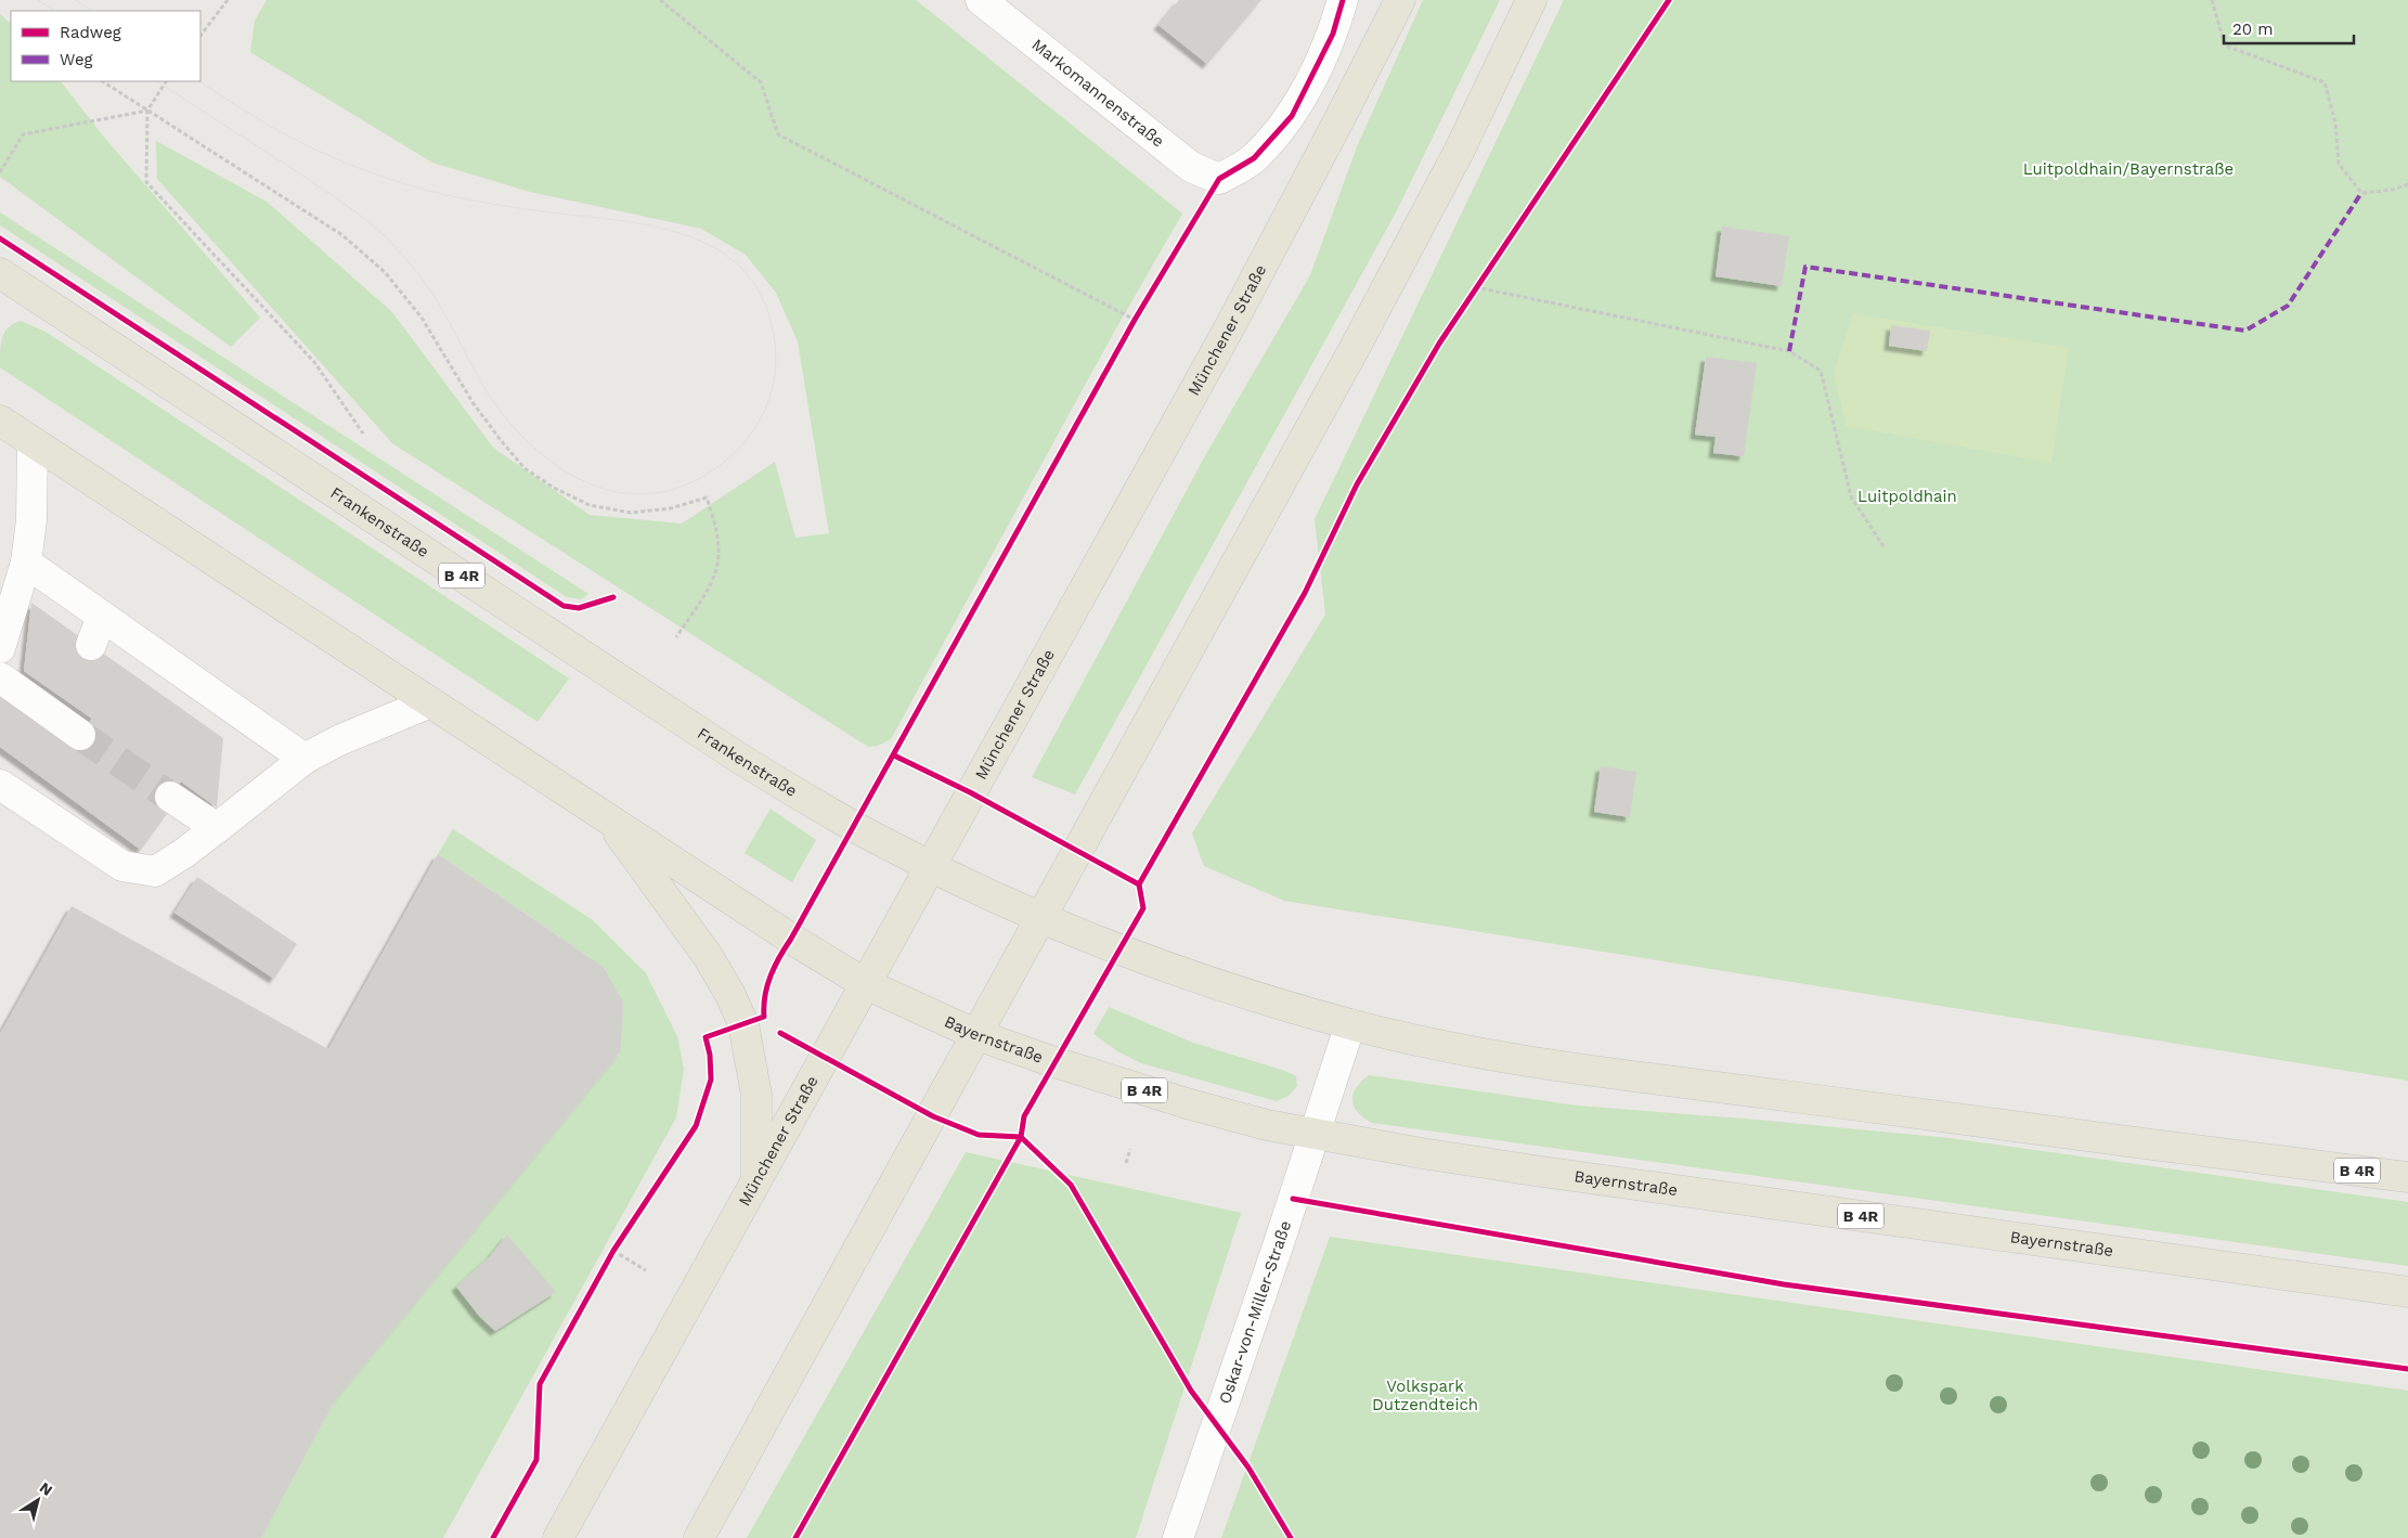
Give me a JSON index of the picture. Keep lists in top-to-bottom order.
{
  "streets": {
    "main road": [
      "Münchener Straße",
      "Frankenstraße",
      "B 4R",
      "Bayernstraße"
    ],
    "street": ["Markomannenstraße", "Oskar-von-Miller-Straße"]
  },
  "crossings": [
    ["Münchener Straße", "Frankenstraße"],
    ["Münchener Straße", "B 4R"],
    ["Münchener Straße", "Bayernstraße"],
    ["Frankenstraße", "B 4R"],
    ["B 4R", "Bayernstraße"],
    ["B 4R", "Oskar-von-Miller-Straße"],
    ["Bayernstraße", "Oskar-von-Miller-Straße"]
  ],
  "parks": ["Luitpoldhain/Bayernstraße", "Luitpoldhain", "Volkspark Dutzendteich"],
  "legend": ["Radweg", "Weg"],
  "scale_bar": "20 m",
  "north": "top right"
}
